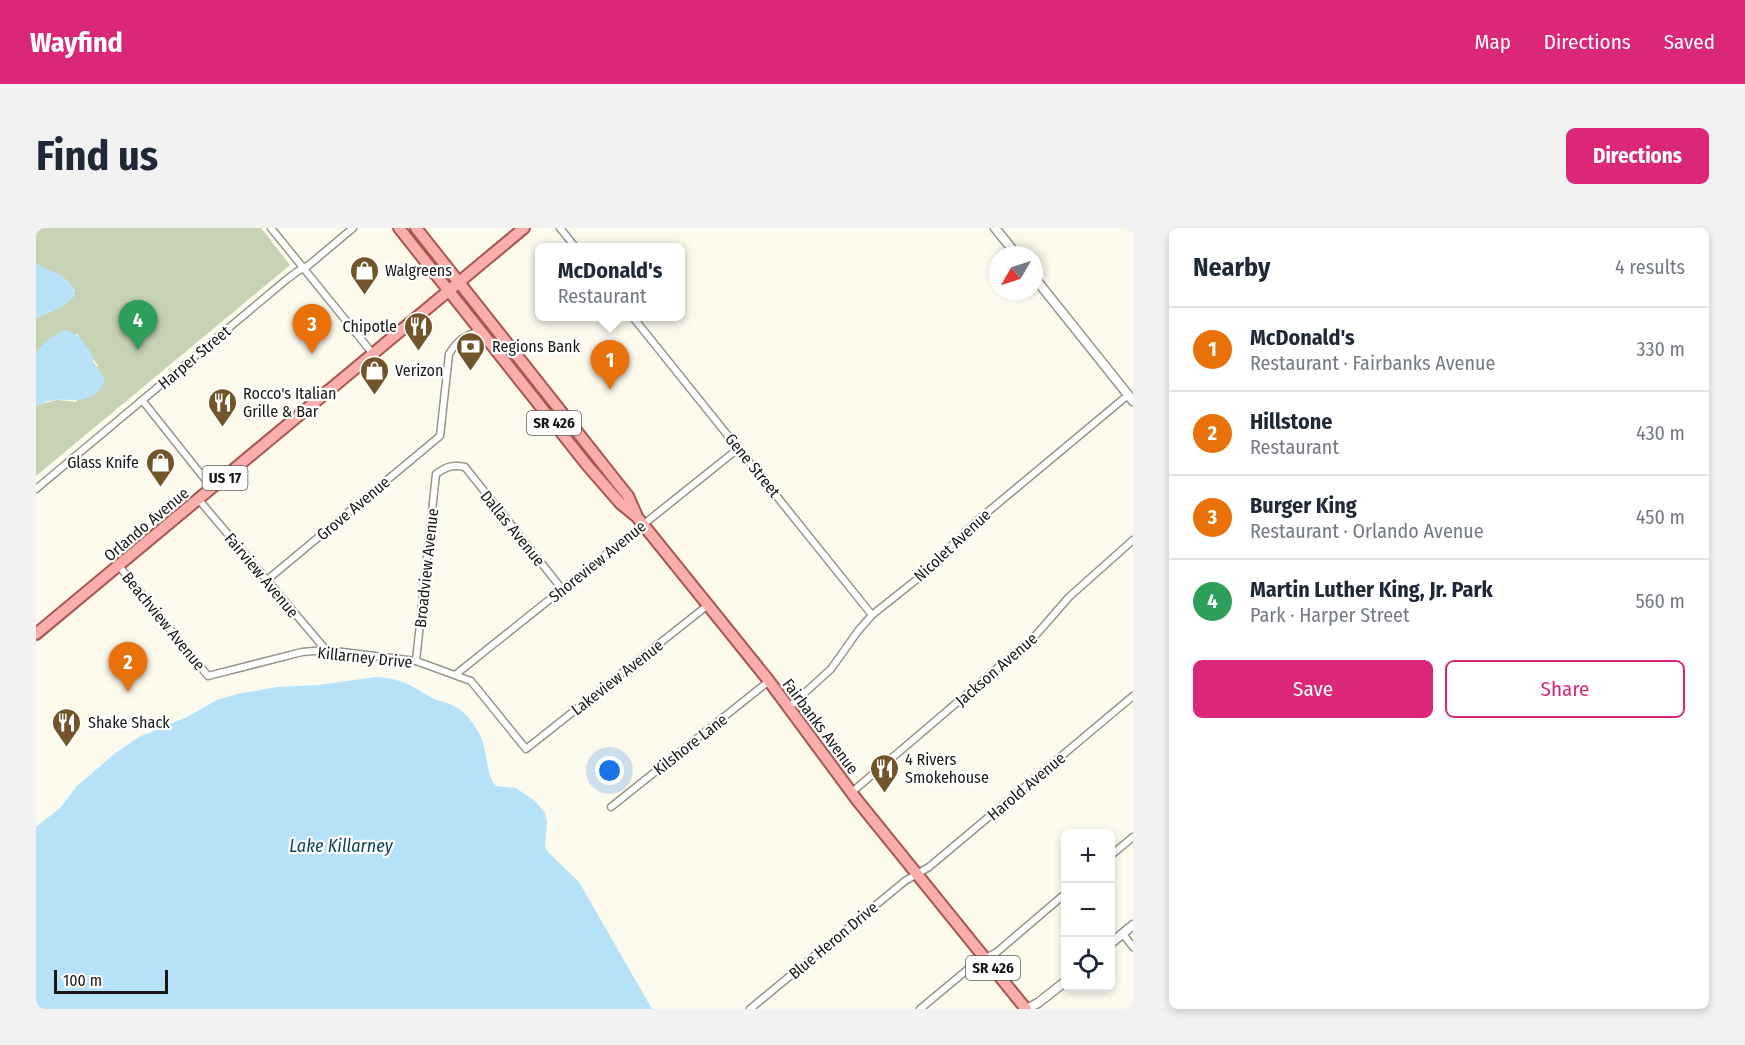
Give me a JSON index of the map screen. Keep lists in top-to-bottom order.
{
  "streets": {
    "main road": [
      "SR 426",
      "US 17",
      "Orlando Avenue",
      "Fairbanks Avenue"
    ],
    "street": [
      "Harper Street",
      "Gene Street",
      "Grove Avenue",
      "Dallas Avenue",
      "Nicolet Avenue",
      "Shoreview Avenue",
      "Broadview Avenue",
      "Fairview Avenue",
      "Beachview Avenue",
      "Killarney Drive",
      "Jackson Avenue",
      "Lakeview Avenue",
      "Kilshore Lane",
      "Harold Avenue",
      "Blue Heron Drive"
    ]
  },
  "crossings": [
    ["Gene Street", "Nicolet Avenue"],
    ["Gene Street", "Shoreview Avenue"],
    ["Grove Avenue", "Fairview Avenue"],
    ["Grove Avenue", "Fairbanks Avenue"],
    ["Orlando Avenue", "Fairview Avenue"],
    ["Orlando Avenue", "Beachview Avenue"],
    ["Orlando Avenue", "Fairbanks Avenue"],
    ["Dallas Avenue", "Shoreview Avenue"],
    ["Dallas Avenue", "Broadview Avenue"],
    ["Nicolet Avenue", "Fairbanks Avenue"],
    ["Shoreview Avenue", "Killarney Drive"],
    ["Shoreview Avenue", "Fairbanks Avenue"],
    ["Broadview Avenue", "Killarney Drive"],
    ["Fairview Avenue", "Killarney Drive"],
    ["Beachview Avenue", "Killarney Drive"],
    ["Killarney Drive", "Lakeview Avenue"],
    ["Jackson Avenue", "Fairbanks Avenue"],
    ["Lakeview Avenue", "Fairbanks Avenue"],
    ["Fairbanks Avenue", "Kilshore Lane"],
    ["Fairbanks Avenue", "Harold Avenue"],
    ["Fairbanks Avenue", "Blue Heron Drive"],
    ["Harold Avenue", "Blue Heron Drive"]
  ],
  "water": ["Lake Killarney"],
  "places": {
    "shop": ["Walgreens", "Verizon", "Glass Knife"],
    "restaurant": [
      "Chipotle",
      "Rocco's Italian Grille & Bar",
      "Shake Shack",
      "4 Rivers Smokehouse"
    ],
    "bank": ["Regions Bank"]
  },
  "scale_bar": "100 m",
  "north": "bottom left",
  "page": {
    "header": "Wayfind",
    "nav": ["Map", "Directions", "Saved"],
    "buttons": [
      "Directions",
      ["Save", "Share"]
    ],
    "title": "Find us",
    "heading": ["Nearby", "4 results"],
    "popup": ["McDonald's", "Restaurant"],
    "pins": [
      "4",
      "3",
      "1",
      "2"
    ],
    "list": [
      {
        "mark": "1",
        "name": "McDonald's",
        "note": "Restaurant · Fairbanks Avenue",
        "value": "330 m"
      },
      {
        "mark": "2",
        "name": "Hillstone",
        "note": "Restaurant",
        "value": "430 m"
      },
      {
        "mark": "3",
        "name": "Burger King",
        "note": "Restaurant · Orlando Avenue",
        "value": "450 m"
      },
      {
        "mark": "4",
        "name": "Martin Luther King, Jr. Park",
        "note": "Park · Harper Street",
        "value": "560 m"
      }
    ],
    "map_buttons": ["+", "−"],
    "scale": "100 m"
  }
}
